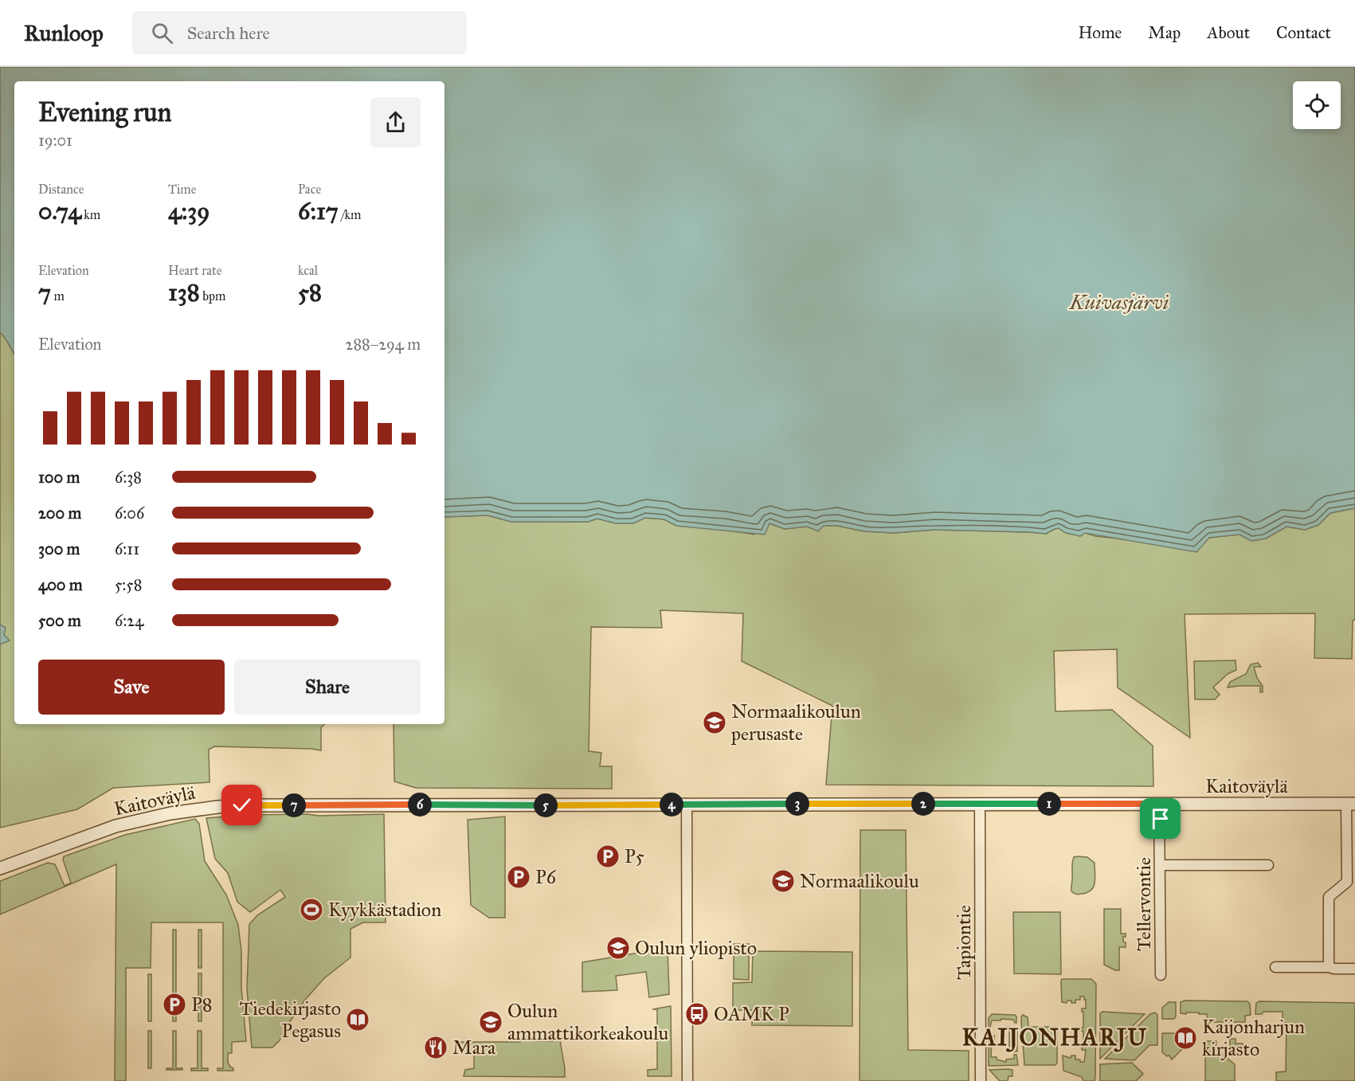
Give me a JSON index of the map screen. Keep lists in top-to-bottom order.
{
  "streets": {
    "street": ["Kaitoväylä", "Tellervontie", "Tapiontie"]
  },
  "crossings": [
    ["Kaitoväylä", "Tellervontie"],
    ["Kaitoväylä", "Tapiontie"]
  ],
  "districts": ["KAIJONHARJU"],
  "water": ["Kuivasjärvi"],
  "places": {
    "school or university": [
      "Normaalikoulun perusaste",
      "Normaalikoulu",
      "Oulun yliopisto",
      "Oulun ammattikorkeakoulu"
    ],
    "parking": ["P5", "P6", "P8"],
    "sports": ["Kyykkästadion"],
    "bus stop": ["OAMK P"],
    "library": ["Tiedekirjasto Pegasus", "Kaijonharjun kirjasto"],
    "restaurant": ["Mara"]
  },
  "page": {
    "header": "Runloop",
    "search": "Search here",
    "nav": [
      "Home",
      "Map",
      "About",
      "Contact"
    ],
    "heading": ["Evening run", "19:01"],
    "stats": [
      ["Distance", "0.74 km"],
      ["Time", "4:39"],
      ["Pace", "6:17 /km"],
      ["Elevation", "7 m"],
      ["Heart rate", "138 bpm"],
      ["kcal", "58"]
    ],
    "chart": ["Elevation", "288–294 m"],
    "list": [
      {
        "name": "100 m",
        "note": "6:38"
      },
      {
        "name": "200 m",
        "note": "6:06"
      },
      {
        "name": "300 m",
        "note": "6:11"
      },
      {
        "name": "400 m",
        "note": "5:58"
      },
      {
        "name": "500 m",
        "note": "6:24"
      }
    ],
    "buttons": ["Save", "Share"],
    "pins": [
      "1",
      "2",
      "3",
      "4",
      "6",
      "5",
      "7"
    ]
  }
}
